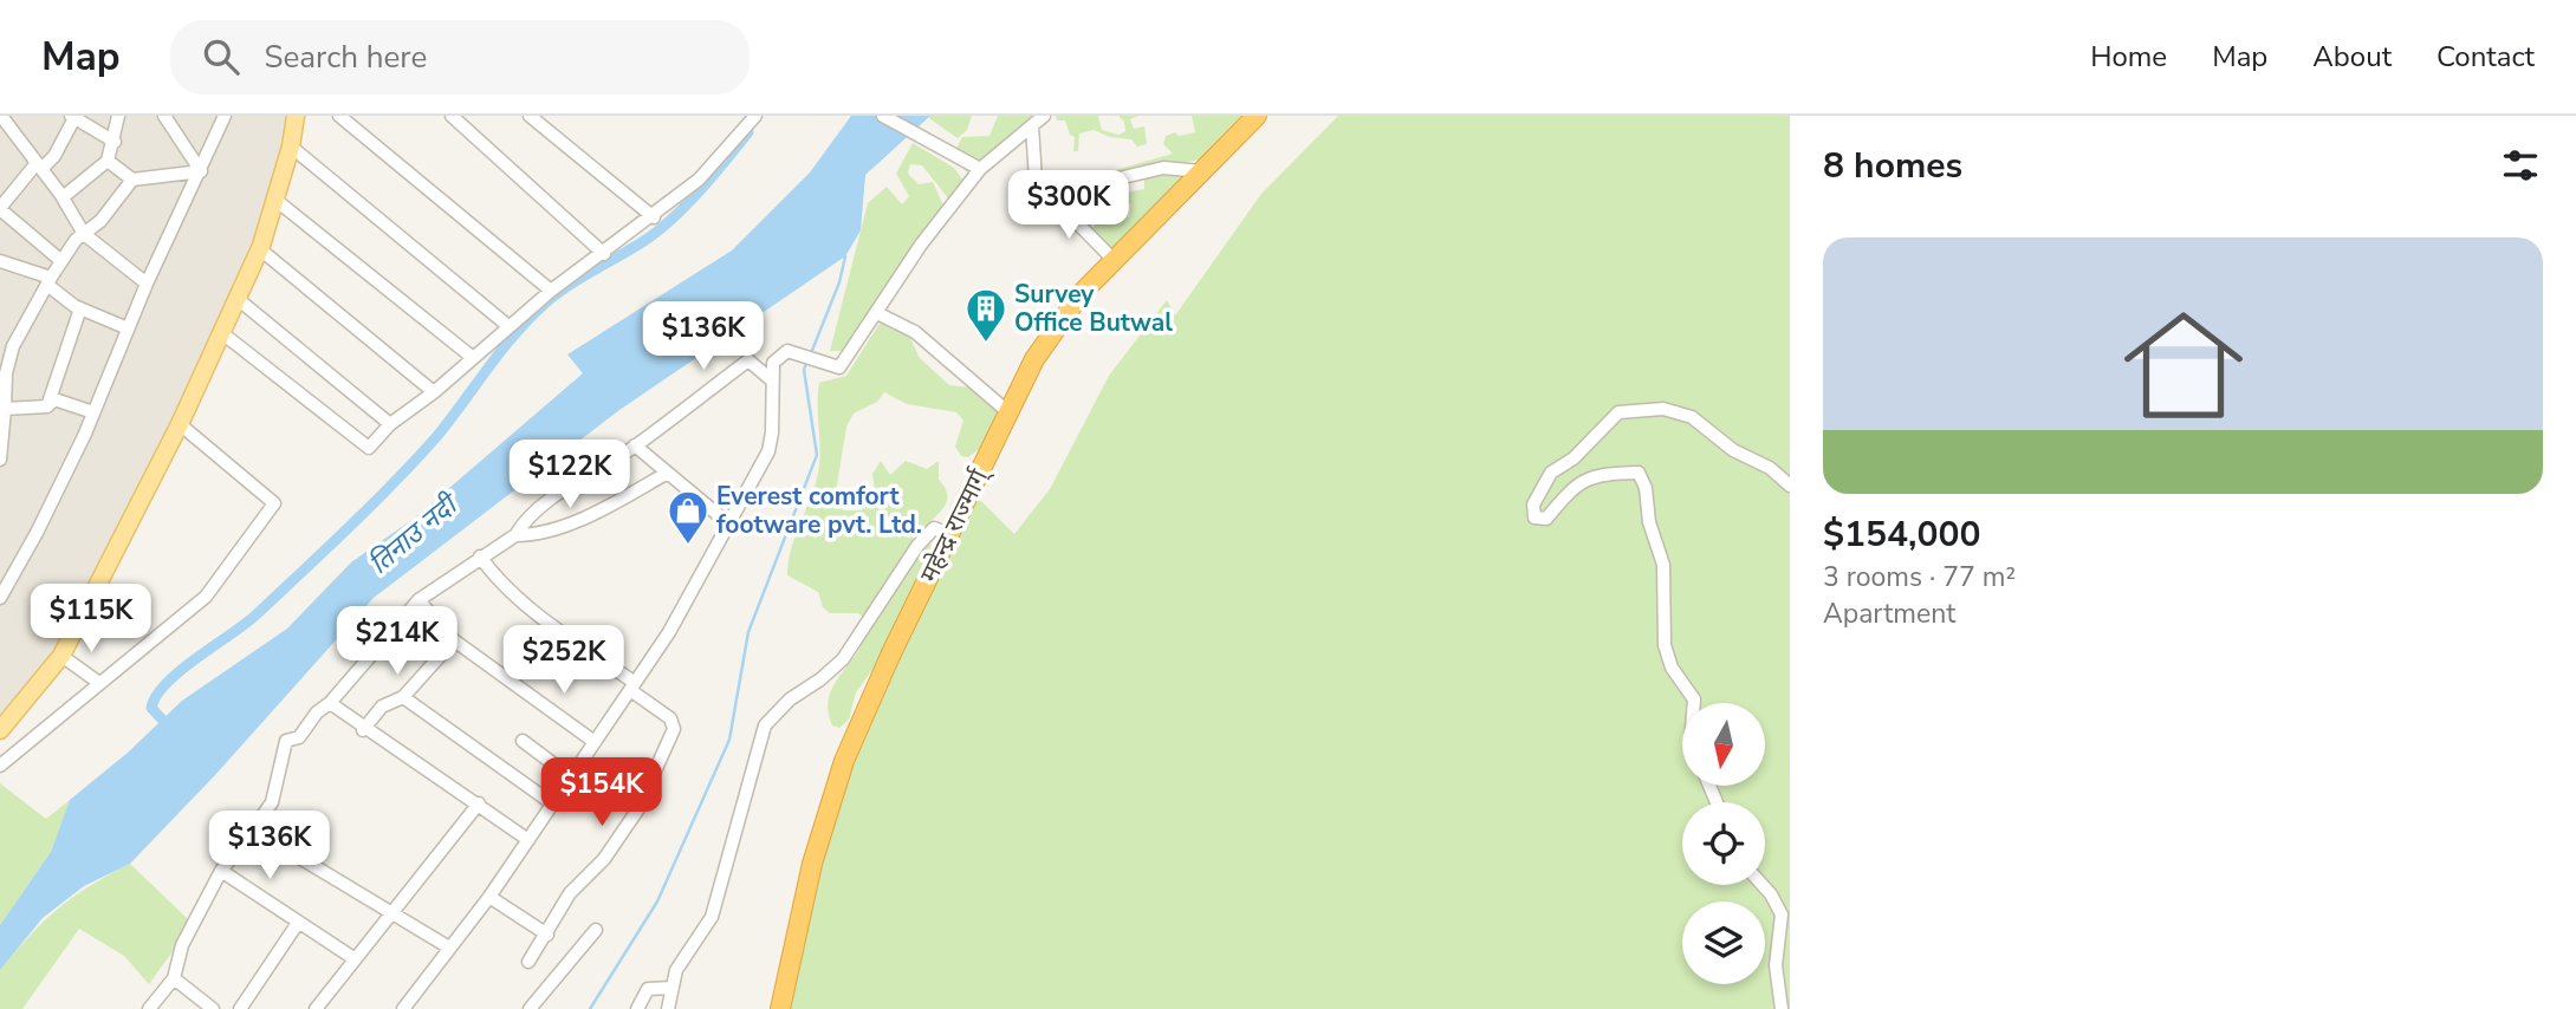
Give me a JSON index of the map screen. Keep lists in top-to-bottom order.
{
  "streets": {
    "highway": ["महेन्द्र राज्मार्ग्"]
  },
  "water": ["तिनाउ नदी"],
  "places": {
    "building": ["Survey Office Butwal"],
    "shop": ["Everest comfort footware pvt. Ltd."]
  },
  "north": "bottom",
  "page": {
    "header": "Map",
    "search": "Search here",
    "nav": [
      "Home",
      "Map",
      "About",
      "Contact"
    ],
    "heading": "8 homes",
    "price": [
      "$300K",
      "$136K",
      "$122K",
      "$115K",
      "$214K",
      "$252K",
      "$154K",
      "$136K"
    ],
    "list": [
      {
        "name": "$154,000",
        "note": "3 rooms · 77 m² · Apartment"
      }
    ]
  }
}
